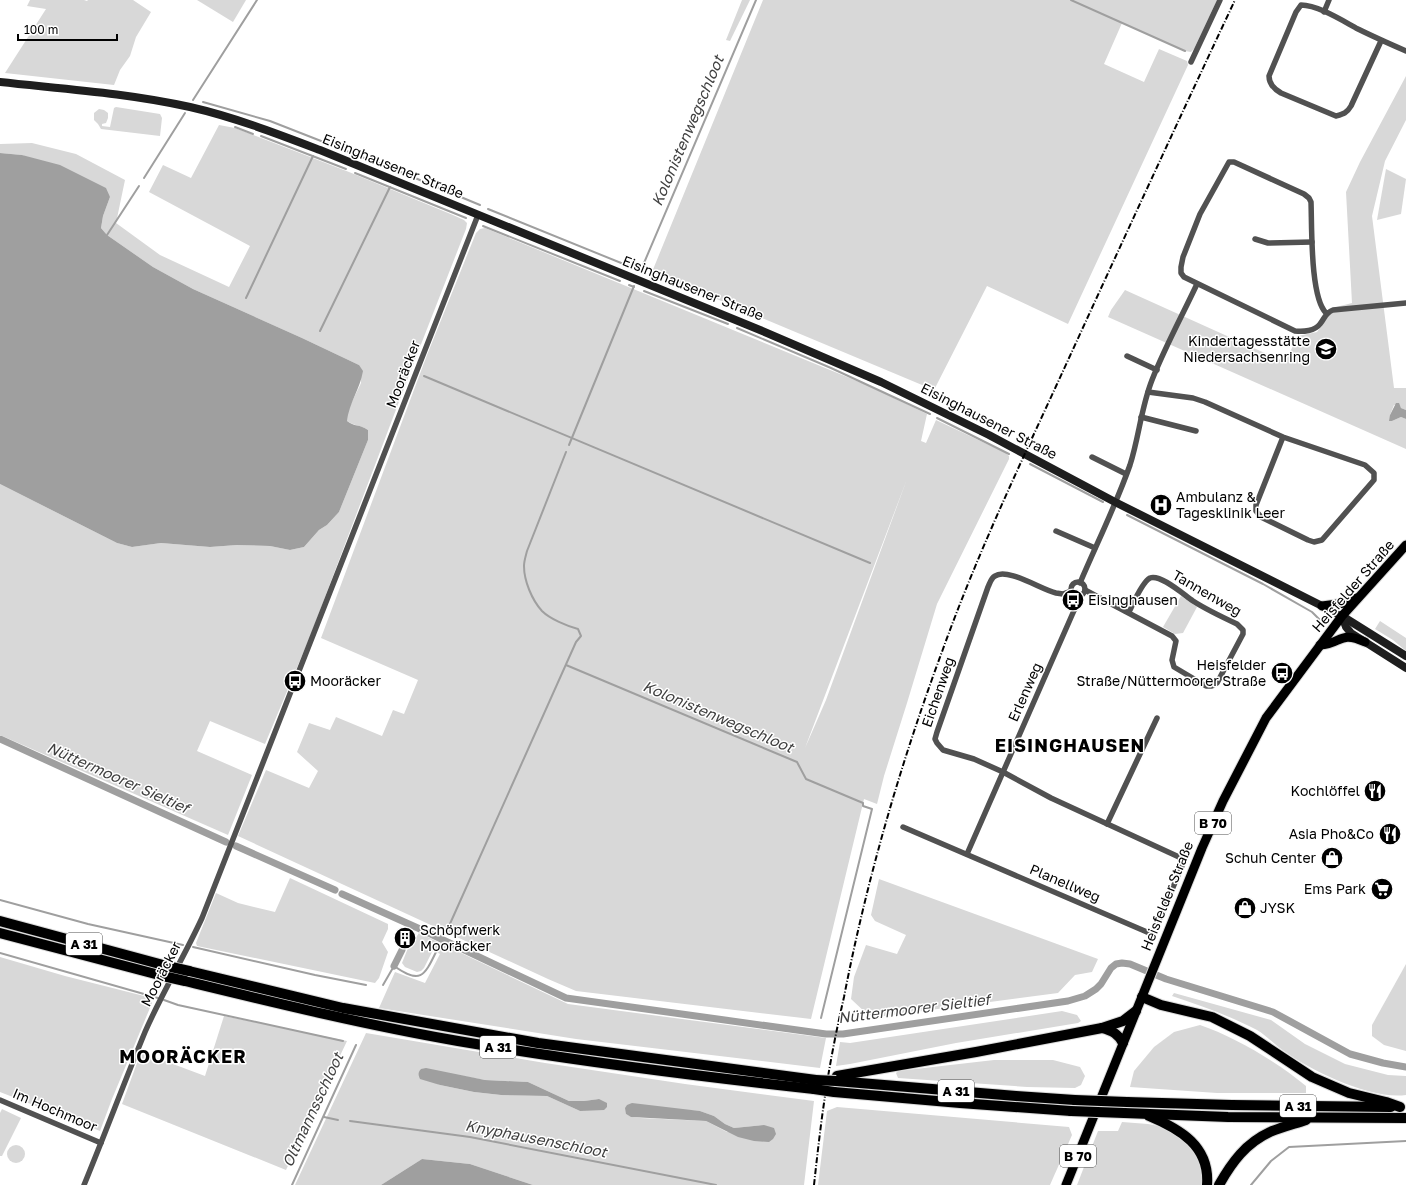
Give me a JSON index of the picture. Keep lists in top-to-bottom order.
{
  "streets": {
    "highway": ["A 31"],
    "main road": ["Heisfelder Straße", "B 70"],
    "street": [
      "Eisinghausener Straße",
      "Mooräcker",
      "Tannenweg",
      "Eichenweg",
      "Erlenweg",
      "Planellweg",
      "Im Hochmoor"
    ]
  },
  "crossings": [
    ["Eisinghausener Straße", "Mooräcker"],
    ["Eisinghausener Straße", "Heisfelder Straße"],
    ["Eisinghausener Straße", "B 70"],
    ["Mooräcker", "Im Hochmoor"],
    ["Heisfelder Straße", "B 70"],
    ["Tannenweg", "Eichenweg"],
    ["Eichenweg", "Erlenweg"],
    ["Eichenweg", "Planellweg"],
    ["Erlenweg", "Planellweg"]
  ],
  "districts": ["EISINGHAUSEN", "MOORÄCKER"],
  "water": [
    "Kolonistenwegschloot",
    "Nüttermoorer Sieltief",
    "Oltmannsschloot",
    "Knyphausenschloot"
  ],
  "places": {
    "school or university": ["Kindertagesstätte Niedersachsenring"],
    "hospital": ["Ambulanz & Tagesklinik Leer"],
    "bus stop": ["Eisinghausen", "Heisfelder Straße/Nüttermoorer Straße", "Mooräcker"],
    "restaurant": ["Kochlöffel", "Asia Pho&Co"],
    "shop": ["Schuh Center", "JYSK"],
    "supermarket": ["Ems Park"],
    "building": ["Schöpfwerk Mooräcker"]
  },
  "scale_bar": "100 m"
}
